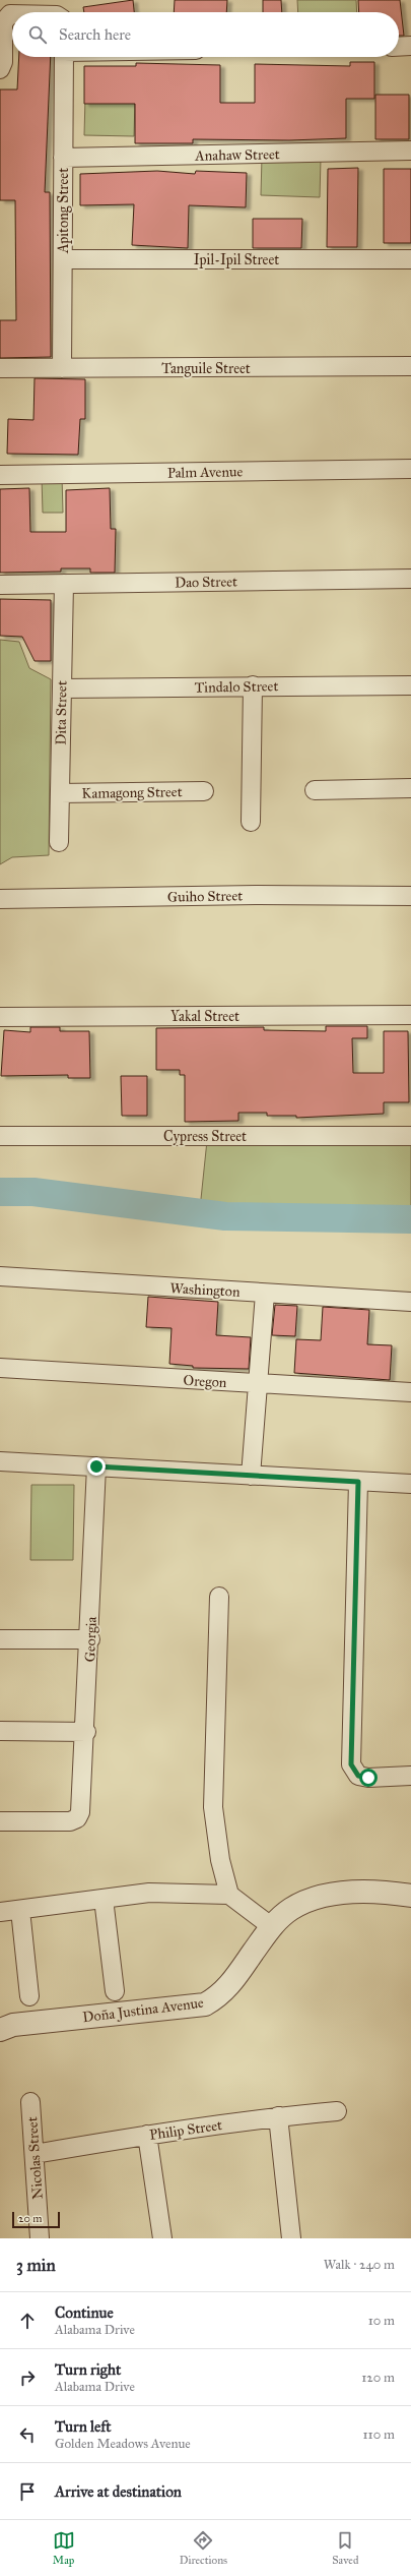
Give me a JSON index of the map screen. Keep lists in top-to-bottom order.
{
  "streets": {
    "street": [
      "Anahaw Street",
      "Apitong Street",
      "Ipil-Ipil Street",
      "Tanguile Street",
      "Palm Avenue",
      "Dao Street",
      "Tindalo Street",
      "Dita Street",
      "Kamagong Street",
      "Guiho Street",
      "Yakal Street",
      "Cypress Street",
      "Washington",
      "Oregon",
      "Georgia",
      "Doña Justina Avenue",
      "Philip Street",
      "Nicolas Street"
    ]
  },
  "crossings": [
    ["Anahaw Street", "Apitong Street"],
    ["Apitong Street", "Ipil-Ipil Street"],
    ["Apitong Street", "Tanguile Street"],
    ["Dao Street", "Dita Street"],
    ["Tindalo Street", "Dita Street"],
    ["Dita Street", "Kamagong Street"],
    ["Philip Street", "Nicolas Street"]
  ],
  "scale_bar": "20 m",
  "page": {
    "search": "Search here",
    "scale": "20 m",
    "heading": ["3 min", "Walk · 240 m"],
    "list": [
      ["Continue", "Alabama Drive", "10 m"],
      ["Turn right", "Alabama Drive", "120 m"],
      ["Turn left", "Golden Meadows Avenue", "110 m"],
      "Arrive at destination"
    ],
    "nav": ["Map", "Directions", "Saved"]
  }
}
